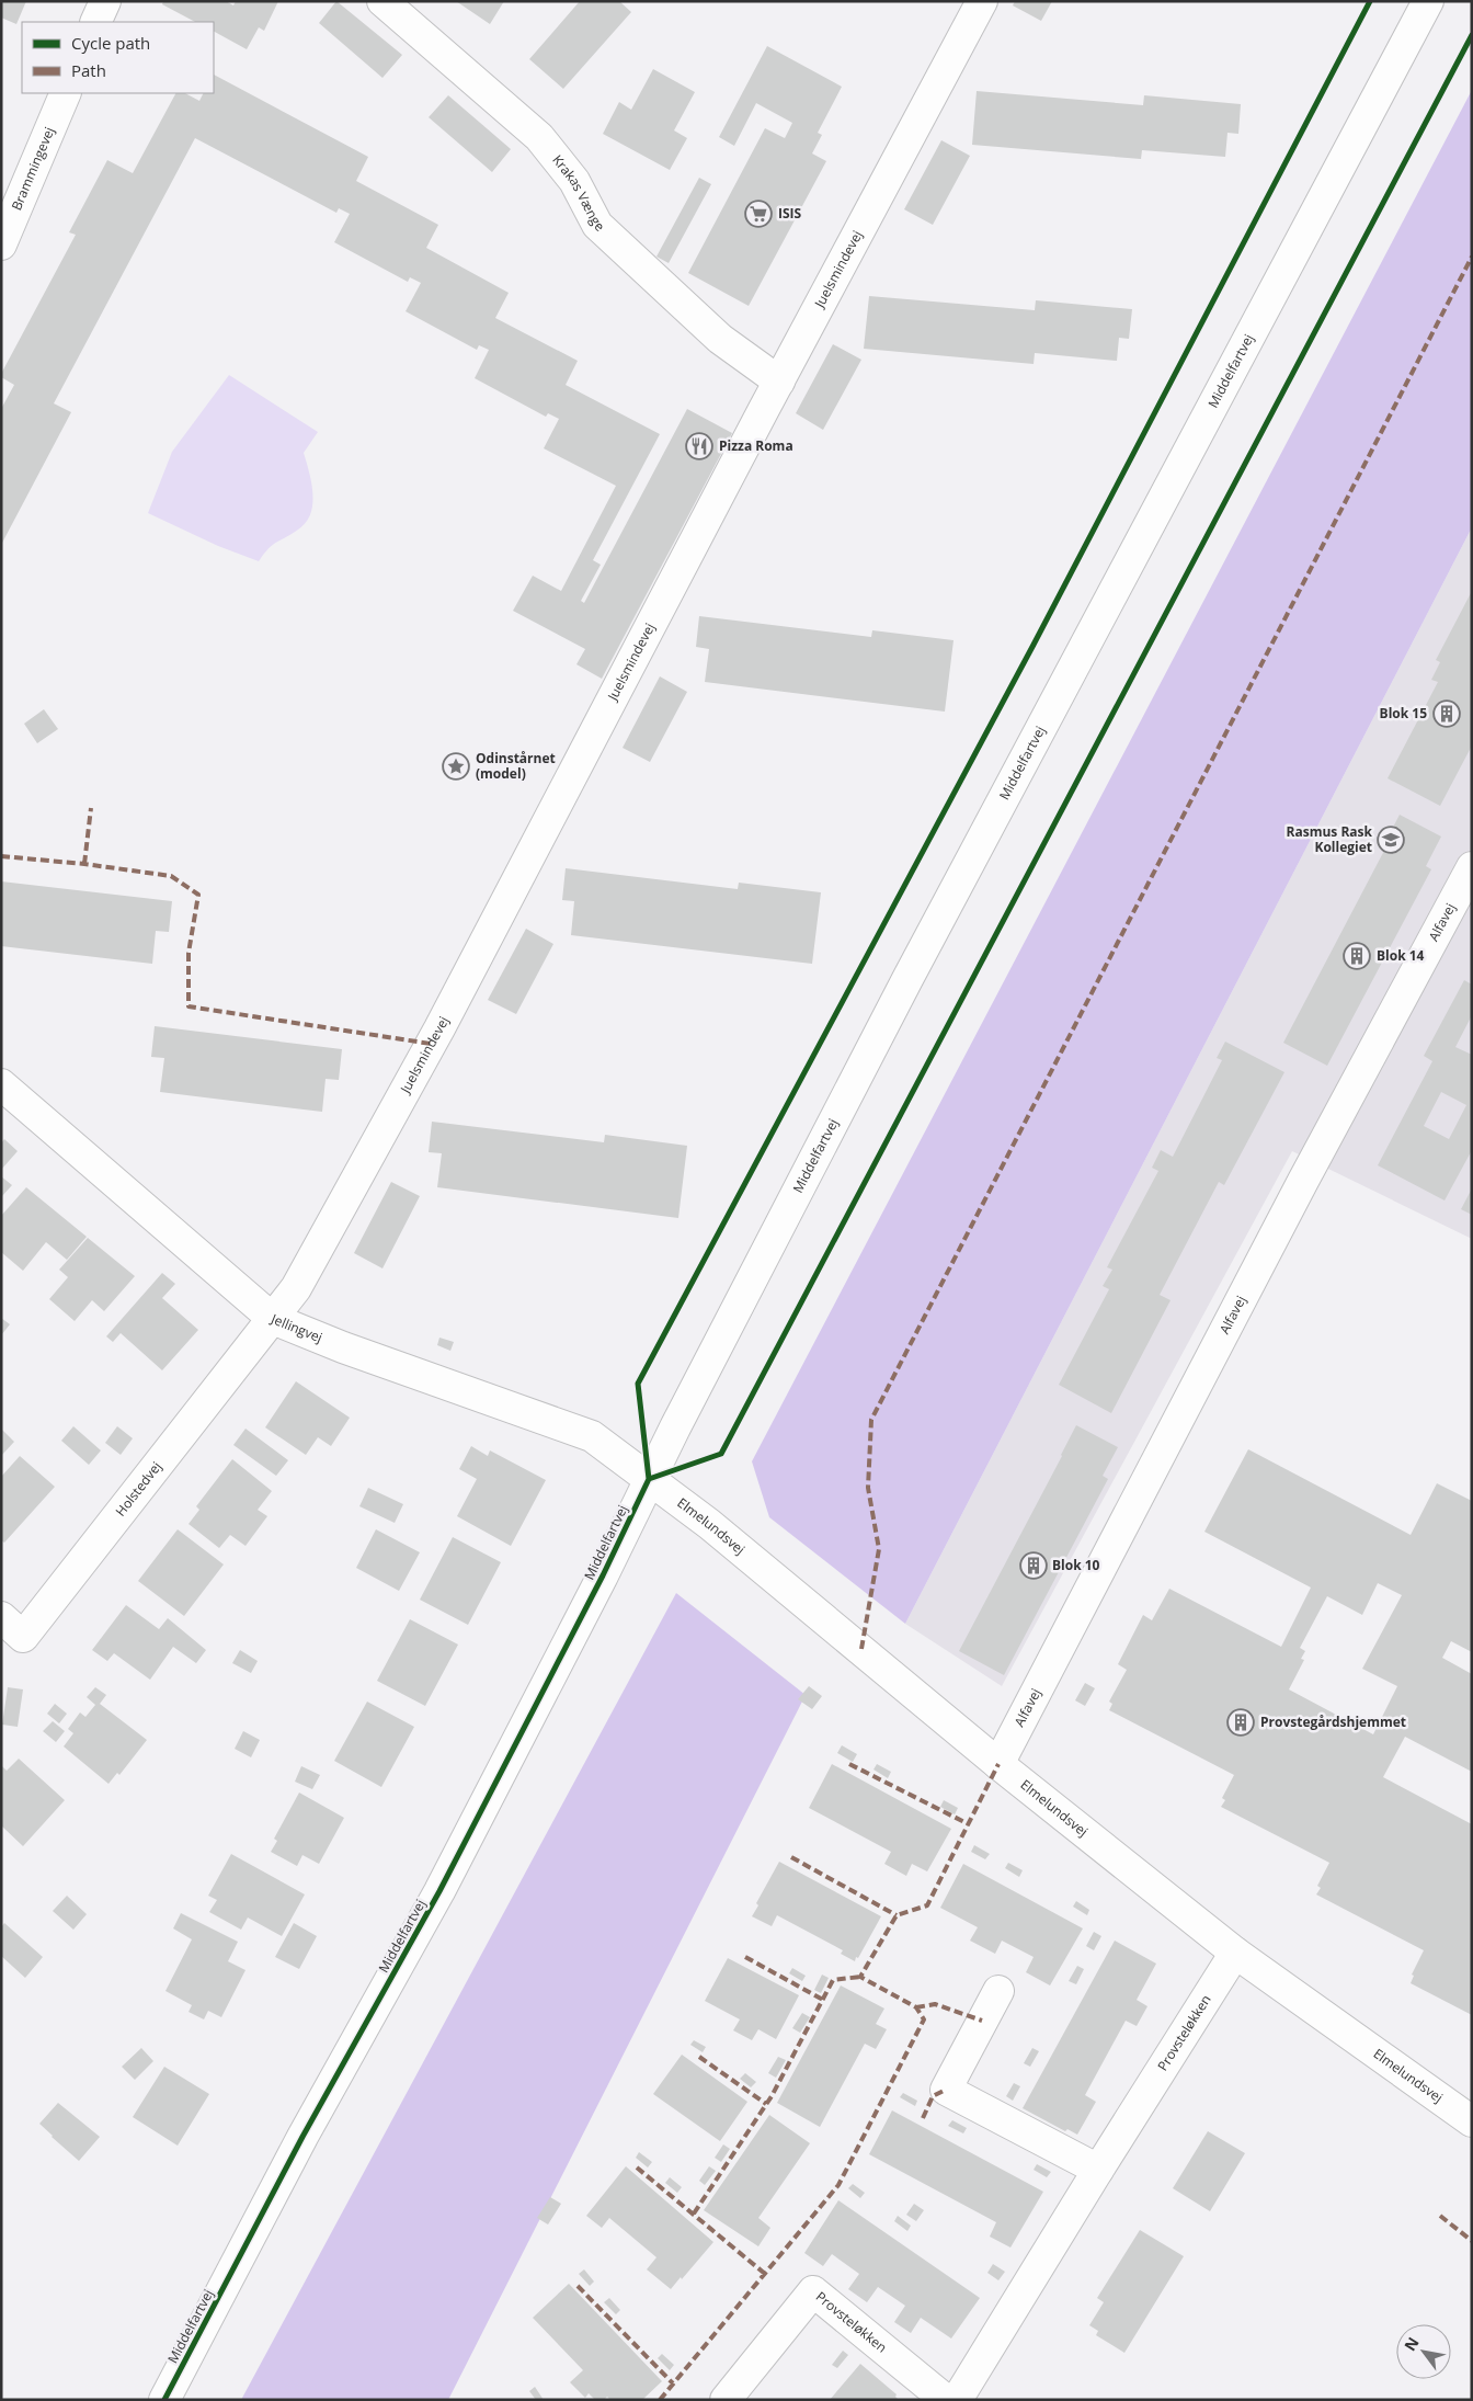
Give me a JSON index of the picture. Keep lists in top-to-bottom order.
{
  "streets": {
    "street": [
      "Brammingevej",
      "Krakas Vænge",
      "Juelsmindevej",
      "Middelfartvej",
      "Alfavej",
      "Jellingvej",
      "Holstedvej",
      "Elmelundsvej",
      "Provsteløkken"
    ]
  },
  "crossings": [
    ["Krakas Vænge", "Juelsmindevej"],
    ["Juelsmindevej", "Jellingvej"],
    ["Juelsmindevej", "Holstedvej"],
    ["Middelfartvej", "Jellingvej"],
    ["Middelfartvej", "Elmelundsvej"],
    ["Alfavej", "Elmelundsvej"],
    ["Jellingvej", "Holstedvej"],
    ["Jellingvej", "Elmelundsvej"],
    ["Elmelundsvej", "Provsteløkken"]
  ],
  "places": {
    "supermarket": ["ISIS"],
    "restaurant": ["Pizza Roma"],
    "building": [
      "Blok 15",
      "Blok 14",
      "Blok 10",
      "Provstegårdshjemmet"
    ],
    "place": ["Odinstårnet (model)"],
    "school or university": ["Rasmus Rask Kollegiet"]
  },
  "legend": ["Cycle path", "Path"],
  "north": "top left"
}
